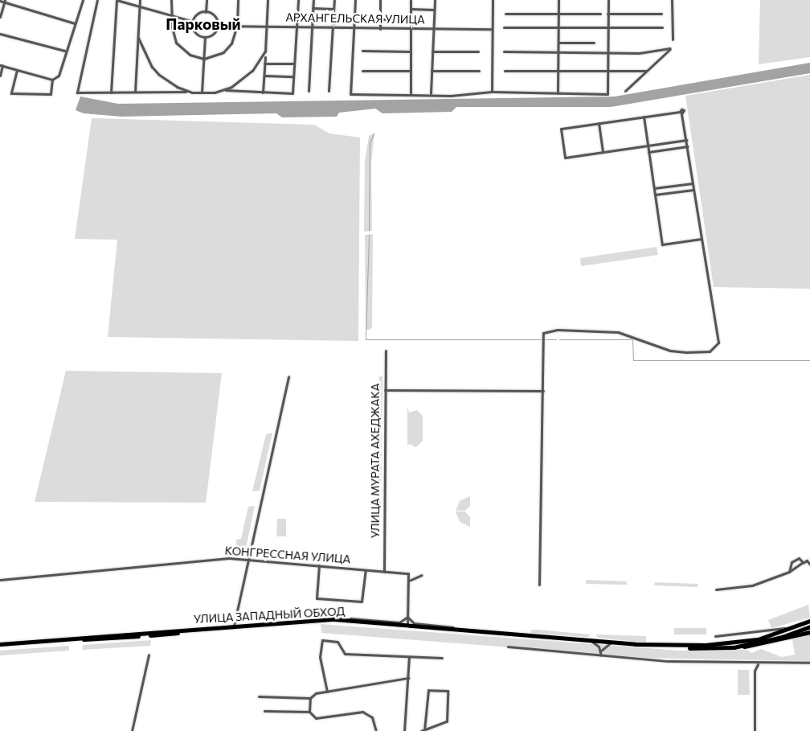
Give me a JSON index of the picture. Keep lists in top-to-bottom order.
{
  "streets": {
    "main road": ["УЛИЦА ЗАПАДНЫЙ ОБХОД"],
    "street": ["АРХАНГЕЛЬСКАЯ УЛИЦА", "УЛИЦА МУРАТА АХЕДЖАКА", "КОНГРЕССНАЯ УЛИЦА"]
  },
  "crossings": [
    ["УЛИЦА МУРАТА АХЕДЖАКА", "КОНГРЕССНАЯ УЛИЦА"]
  ],
  "districts": ["Парковый"]
}
